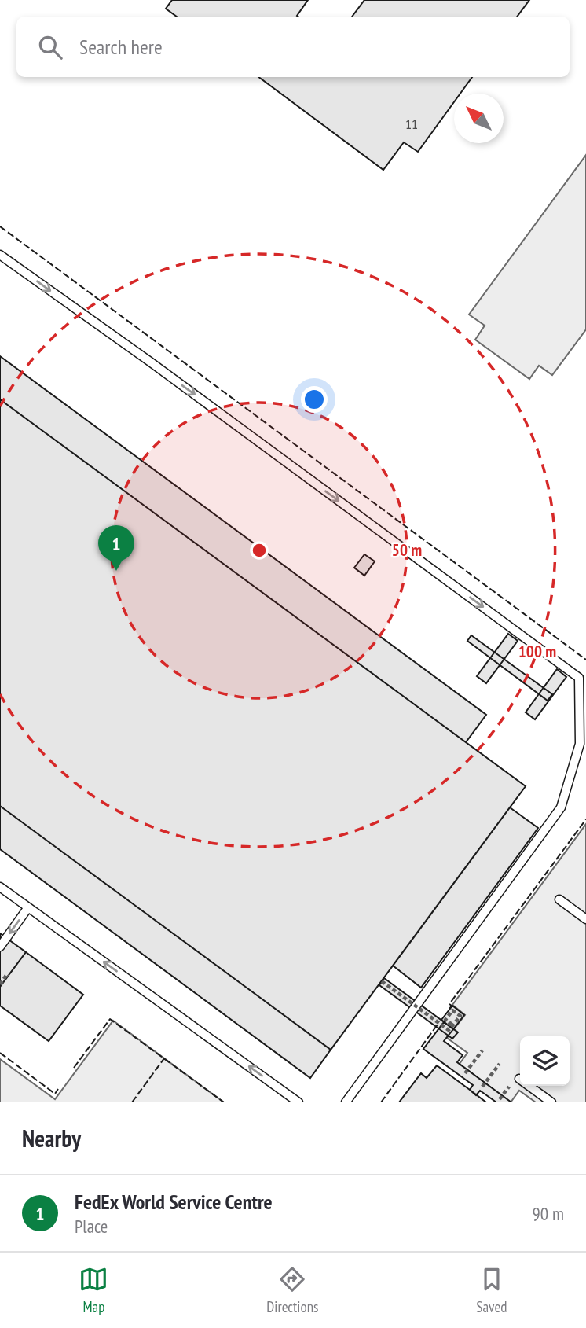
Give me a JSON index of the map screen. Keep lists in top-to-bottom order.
{
  "house_numbers": ["11"],
  "north": "top left",
  "page": {
    "search": "Search here",
    "pins": "1",
    "heading": "Nearby",
    "list": [
      {
        "mark": "1",
        "name": "FedEx World Service Centre",
        "note": "Place",
        "value": "90 m"
      }
    ],
    "nav": ["Map", "Directions", "Saved"]
  },
  "rings": ["50 m", "100 m"]
}
